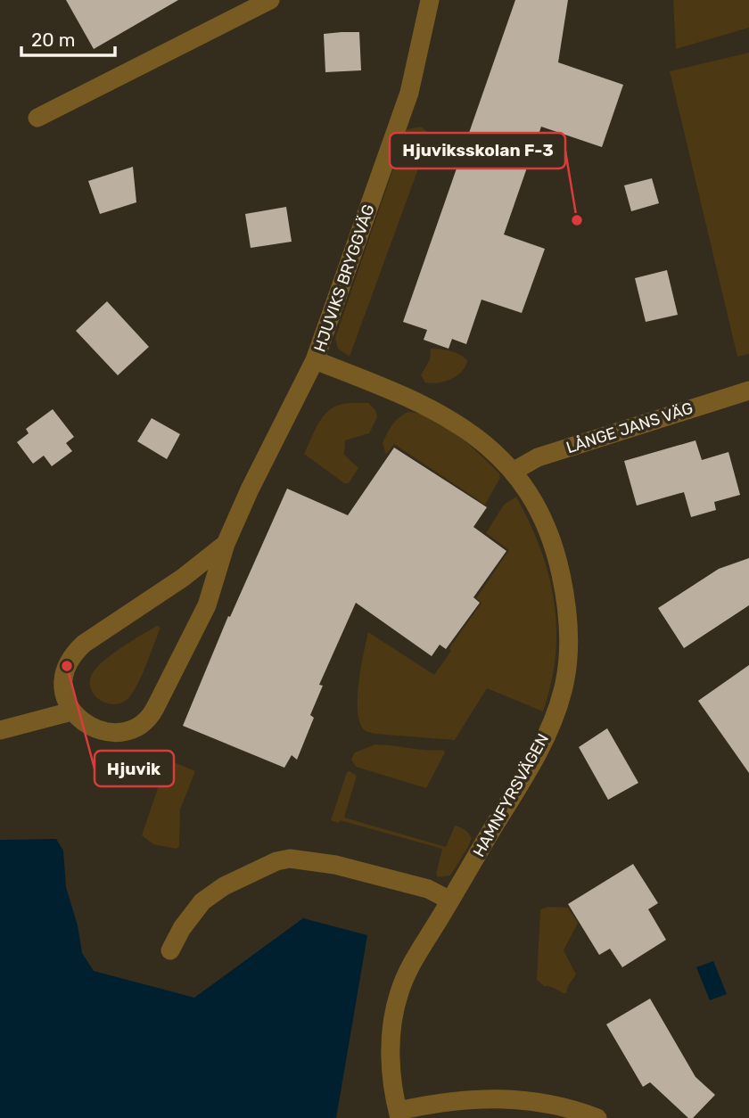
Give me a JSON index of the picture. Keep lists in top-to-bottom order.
{
  "streets": {
    "street": ["HJUVIKS BRYGGVÄG", "LÅNGE JANS VÄG", "HAMNFYRSVÄGEN"]
  },
  "crossings": [
    ["HJUVIKS BRYGGVÄG", "HAMNFYRSVÄGEN"],
    ["LÅNGE JANS VÄG", "HAMNFYRSVÄGEN"]
  ],
  "places": ["Hjuviksskolan F-3", "Hjuvik"],
  "scale_bar": "20 m"
}
